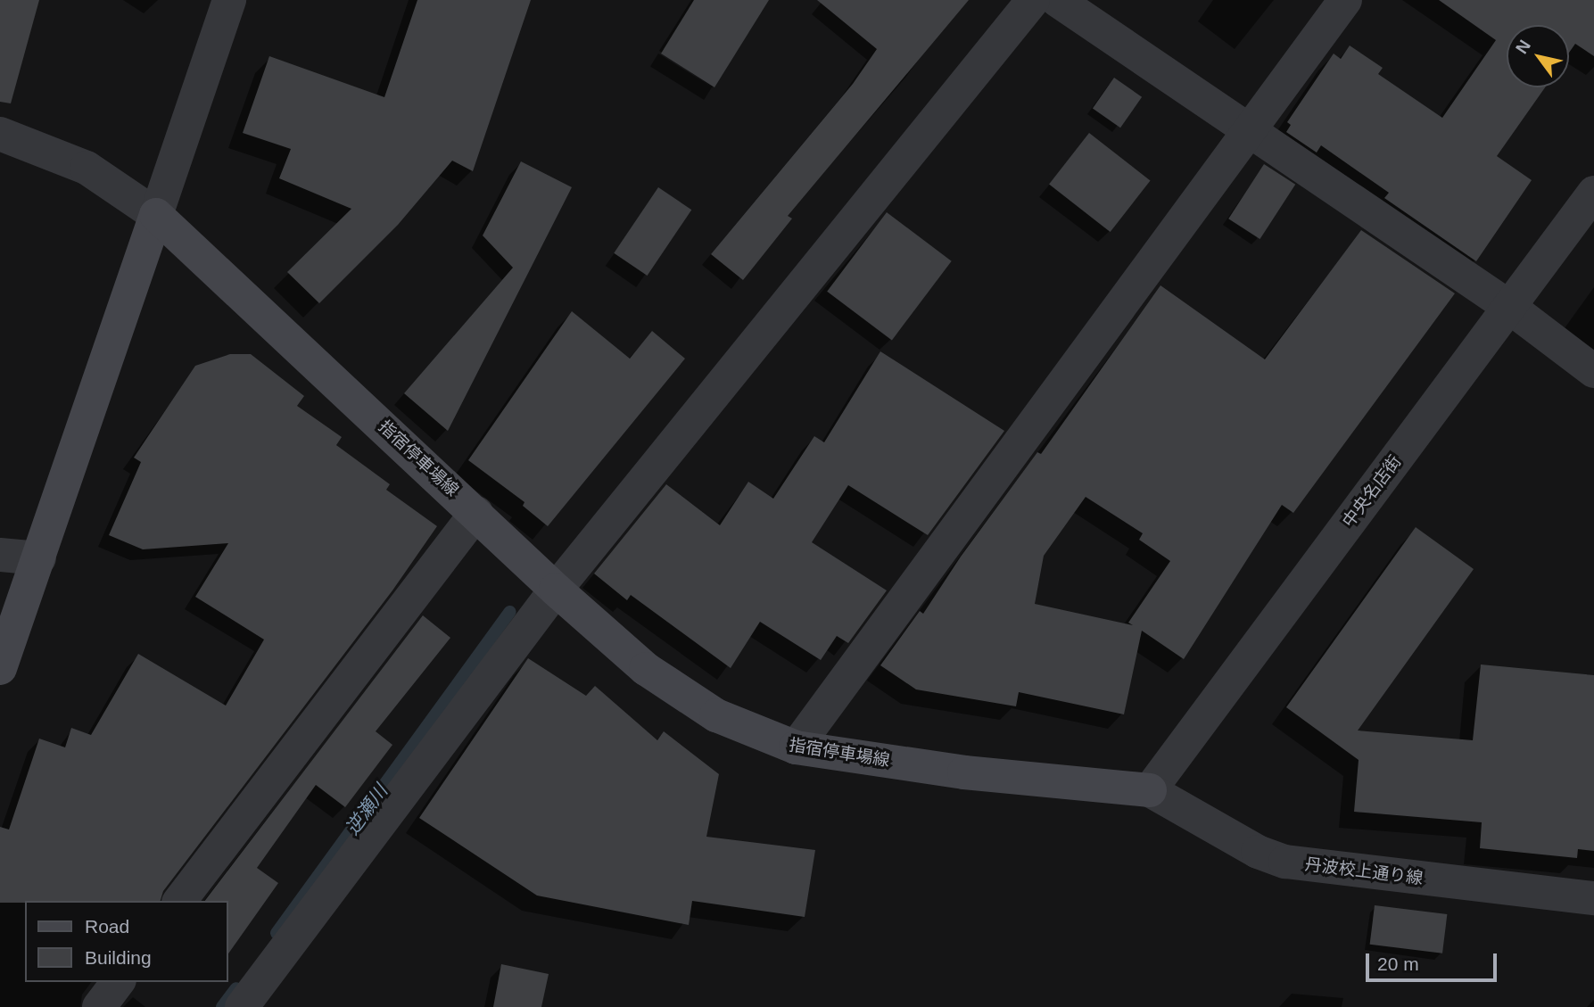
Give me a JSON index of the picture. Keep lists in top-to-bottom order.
{
  "streets": {
    "main road": ["指宿停車場線"],
    "street": ["中央名店街", "丹波校上通り線"]
  },
  "crossings": [
    ["指宿停車場線", "中央名店街"],
    ["指宿停車場線", "丹波校上通り線"],
    ["中央名店街", "丹波校上通り線"]
  ],
  "water": ["逆瀬川"],
  "legend": ["Road", "Building"],
  "scale_bar": "20 m",
  "north": "top left"
}
